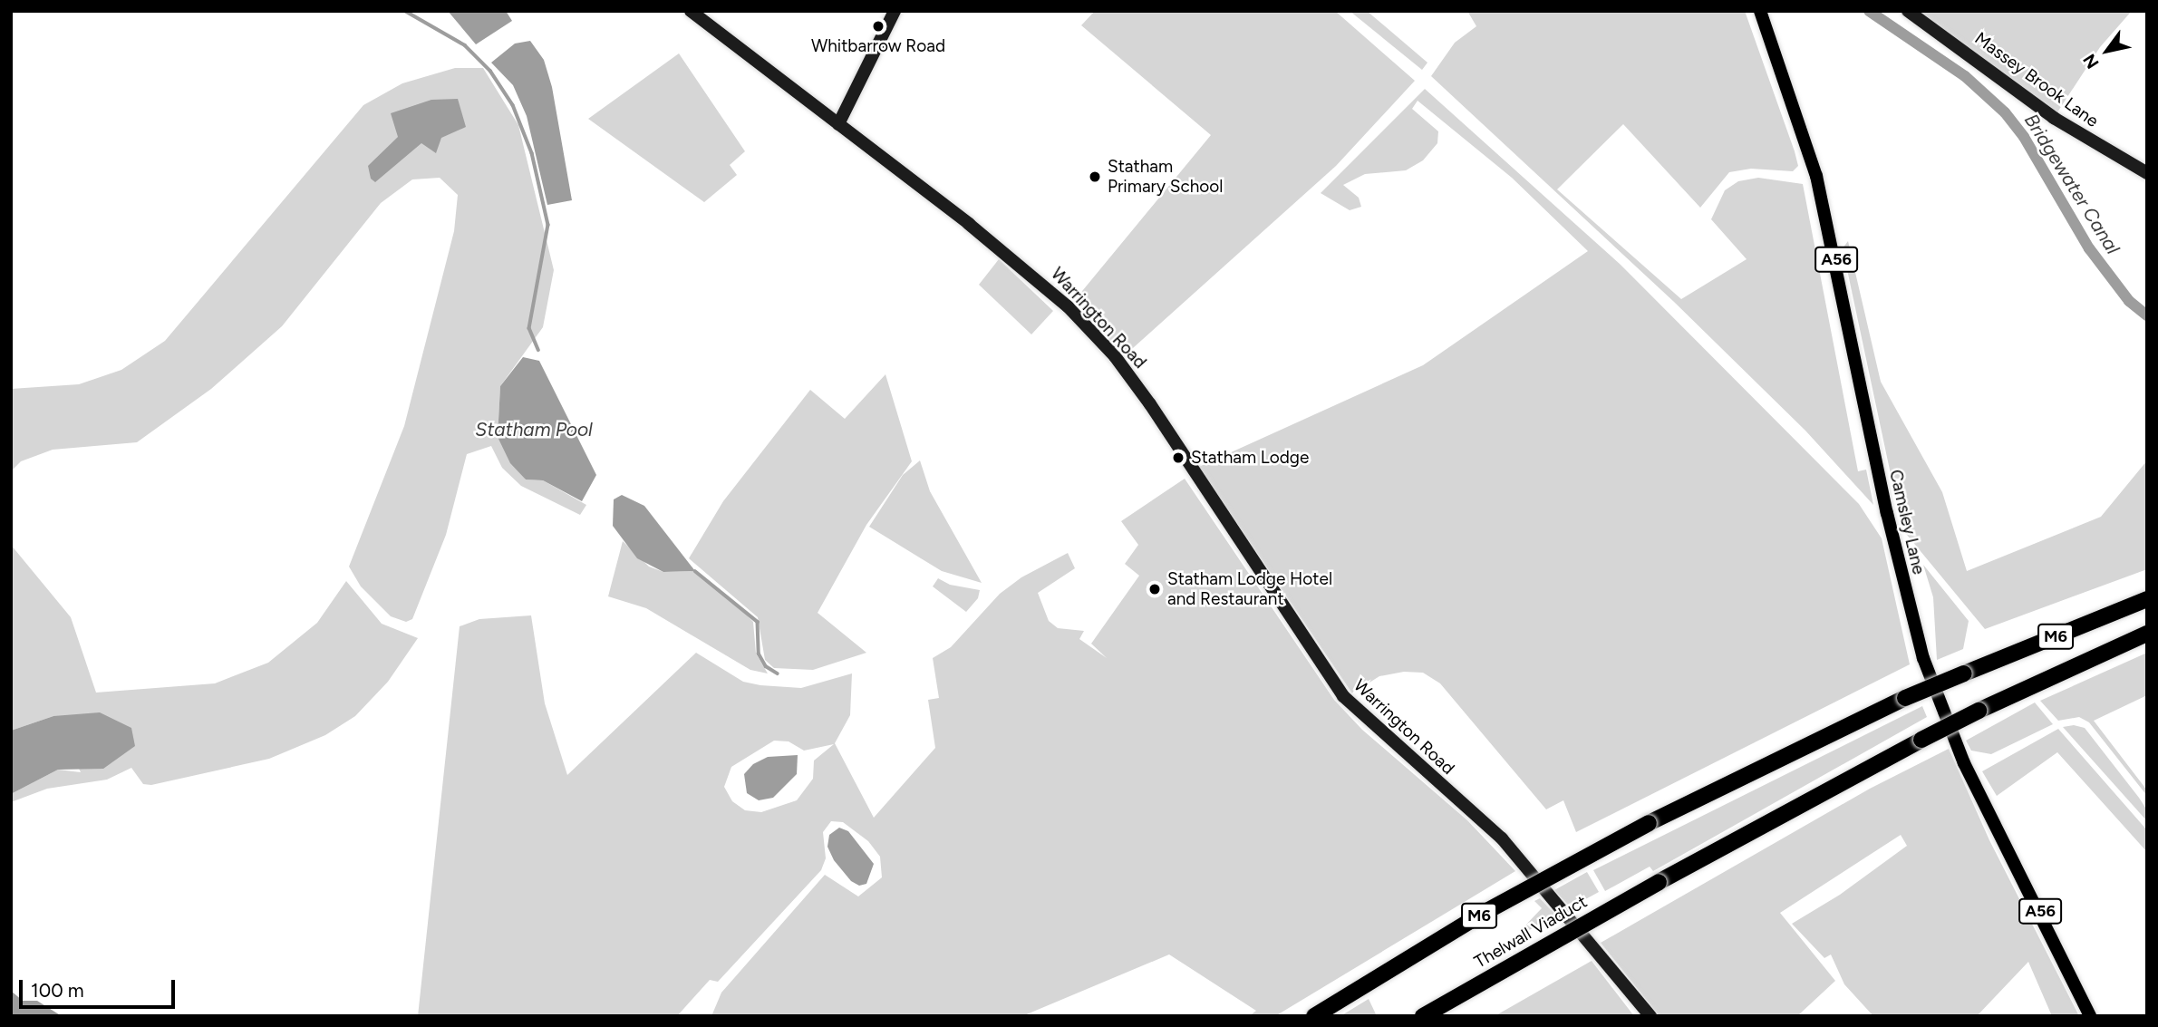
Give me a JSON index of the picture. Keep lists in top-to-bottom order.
{
  "streets": {
    "highway": ["M6", "Thelwall Viaduct"],
    "main road": ["A56", "Camsley Lane"],
    "street": ["Massey Brook Lane", "Warrington Road"]
  },
  "water": ["Bridgewater Canal", "Statham Pool"],
  "places": [
    "Whitbarrow Road",
    "Statham Primary School",
    "Statham Lodge",
    "Statham Lodge Hotel and Restaurant"
  ],
  "scale_bar": "100 m",
  "north": "bottom left"
}
